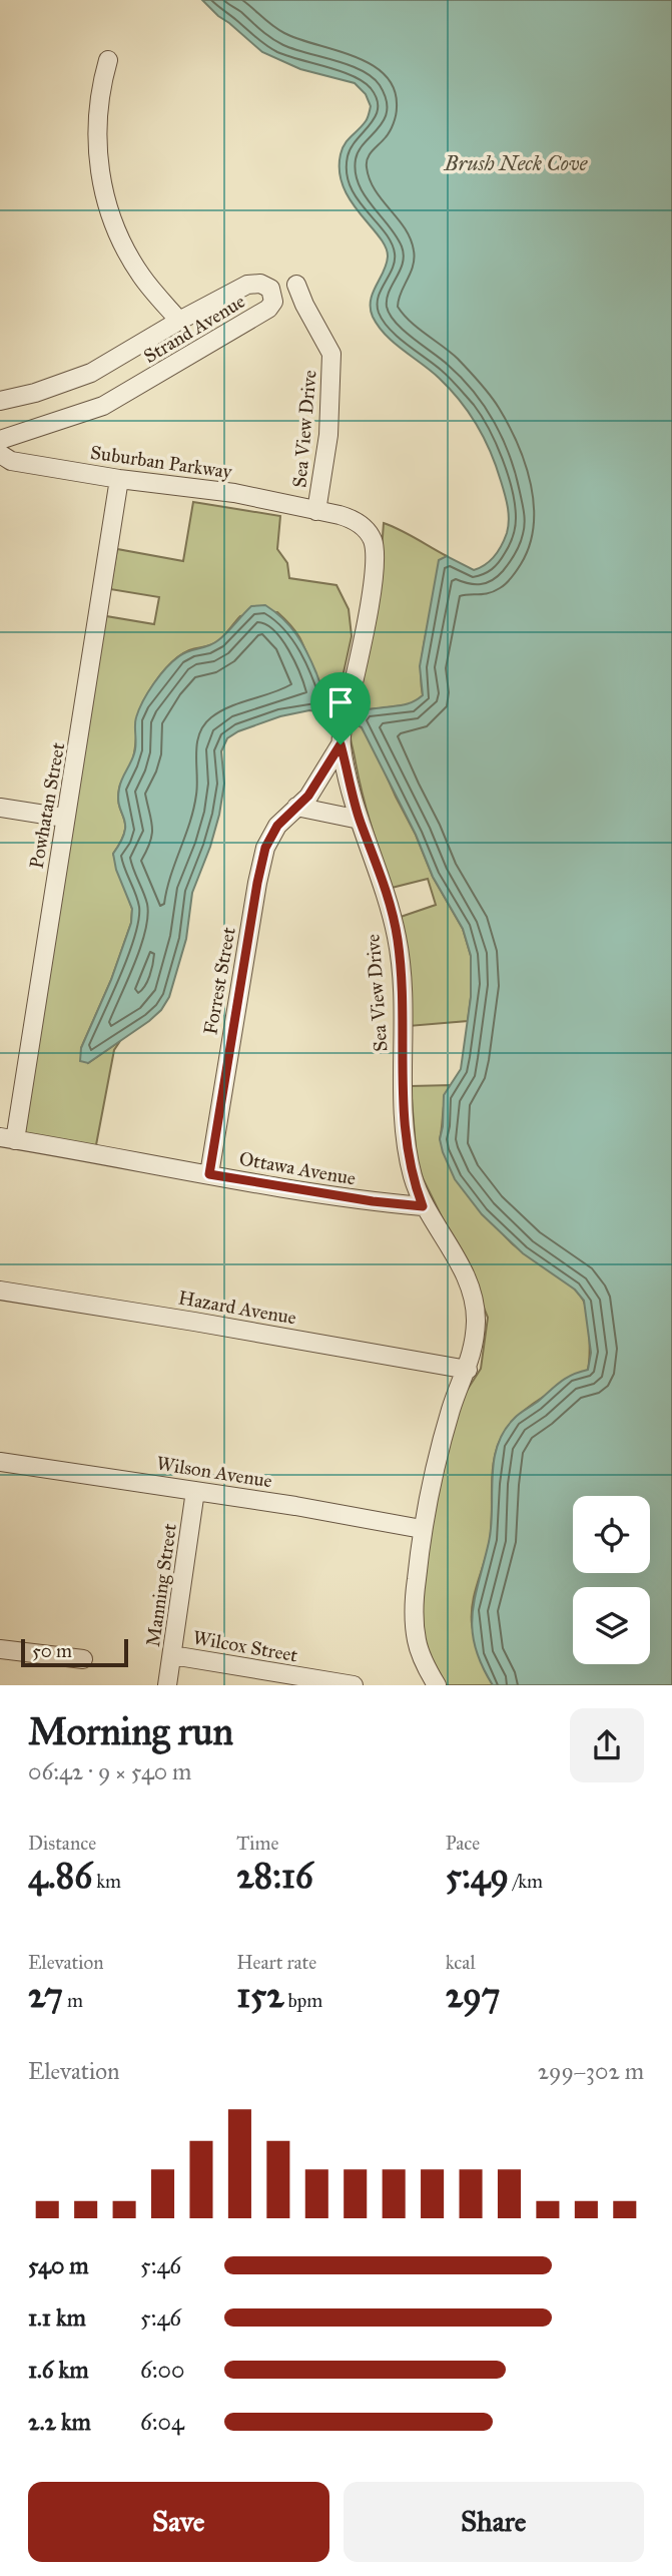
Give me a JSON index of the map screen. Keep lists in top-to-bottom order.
{
  "streets": {
    "street": [
      "Strand Avenue",
      "Sea View Drive",
      "Suburban Parkway",
      "Powhatan Street",
      "Forrest Street",
      "Ottawa Avenue",
      "Hazard Avenue",
      "Wilson Avenue",
      "Manning Street",
      "Wilcox Street"
    ]
  },
  "crossings": [
    ["Sea View Drive", "Suburban Parkway"],
    ["Sea View Drive", "Forrest Street"],
    ["Sea View Drive", "Ottawa Avenue"],
    ["Sea View Drive", "Hazard Avenue"],
    ["Sea View Drive", "Wilson Avenue"],
    ["Suburban Parkway", "Powhatan Street"],
    ["Powhatan Street", "Ottawa Avenue"],
    ["Forrest Street", "Ottawa Avenue"],
    ["Wilson Avenue", "Manning Street"],
    ["Manning Street", "Wilcox Street"]
  ],
  "water": ["Brush Neck Cove"],
  "scale_bar": "50 m",
  "page": {
    "scale": "50 m",
    "heading": ["Morning run", "06:42 · 9 × 540 m"],
    "stats": [
      ["Distance", "4.86 km"],
      ["Time", "28:16"],
      ["Pace", "5:49 /km"],
      ["Elevation", "27 m"],
      ["Heart rate", "152 bpm"],
      ["kcal", "297"]
    ],
    "chart": ["Elevation", "299–302 m"],
    "list": [
      {
        "name": "540 m",
        "note": "5:46"
      },
      {
        "name": "1.1 km",
        "note": "5:46"
      },
      {
        "name": "1.6 km",
        "note": "6:00"
      },
      {
        "name": "2.2 km",
        "note": "6:04"
      }
    ],
    "buttons": ["Save", "Share"]
  }
}
